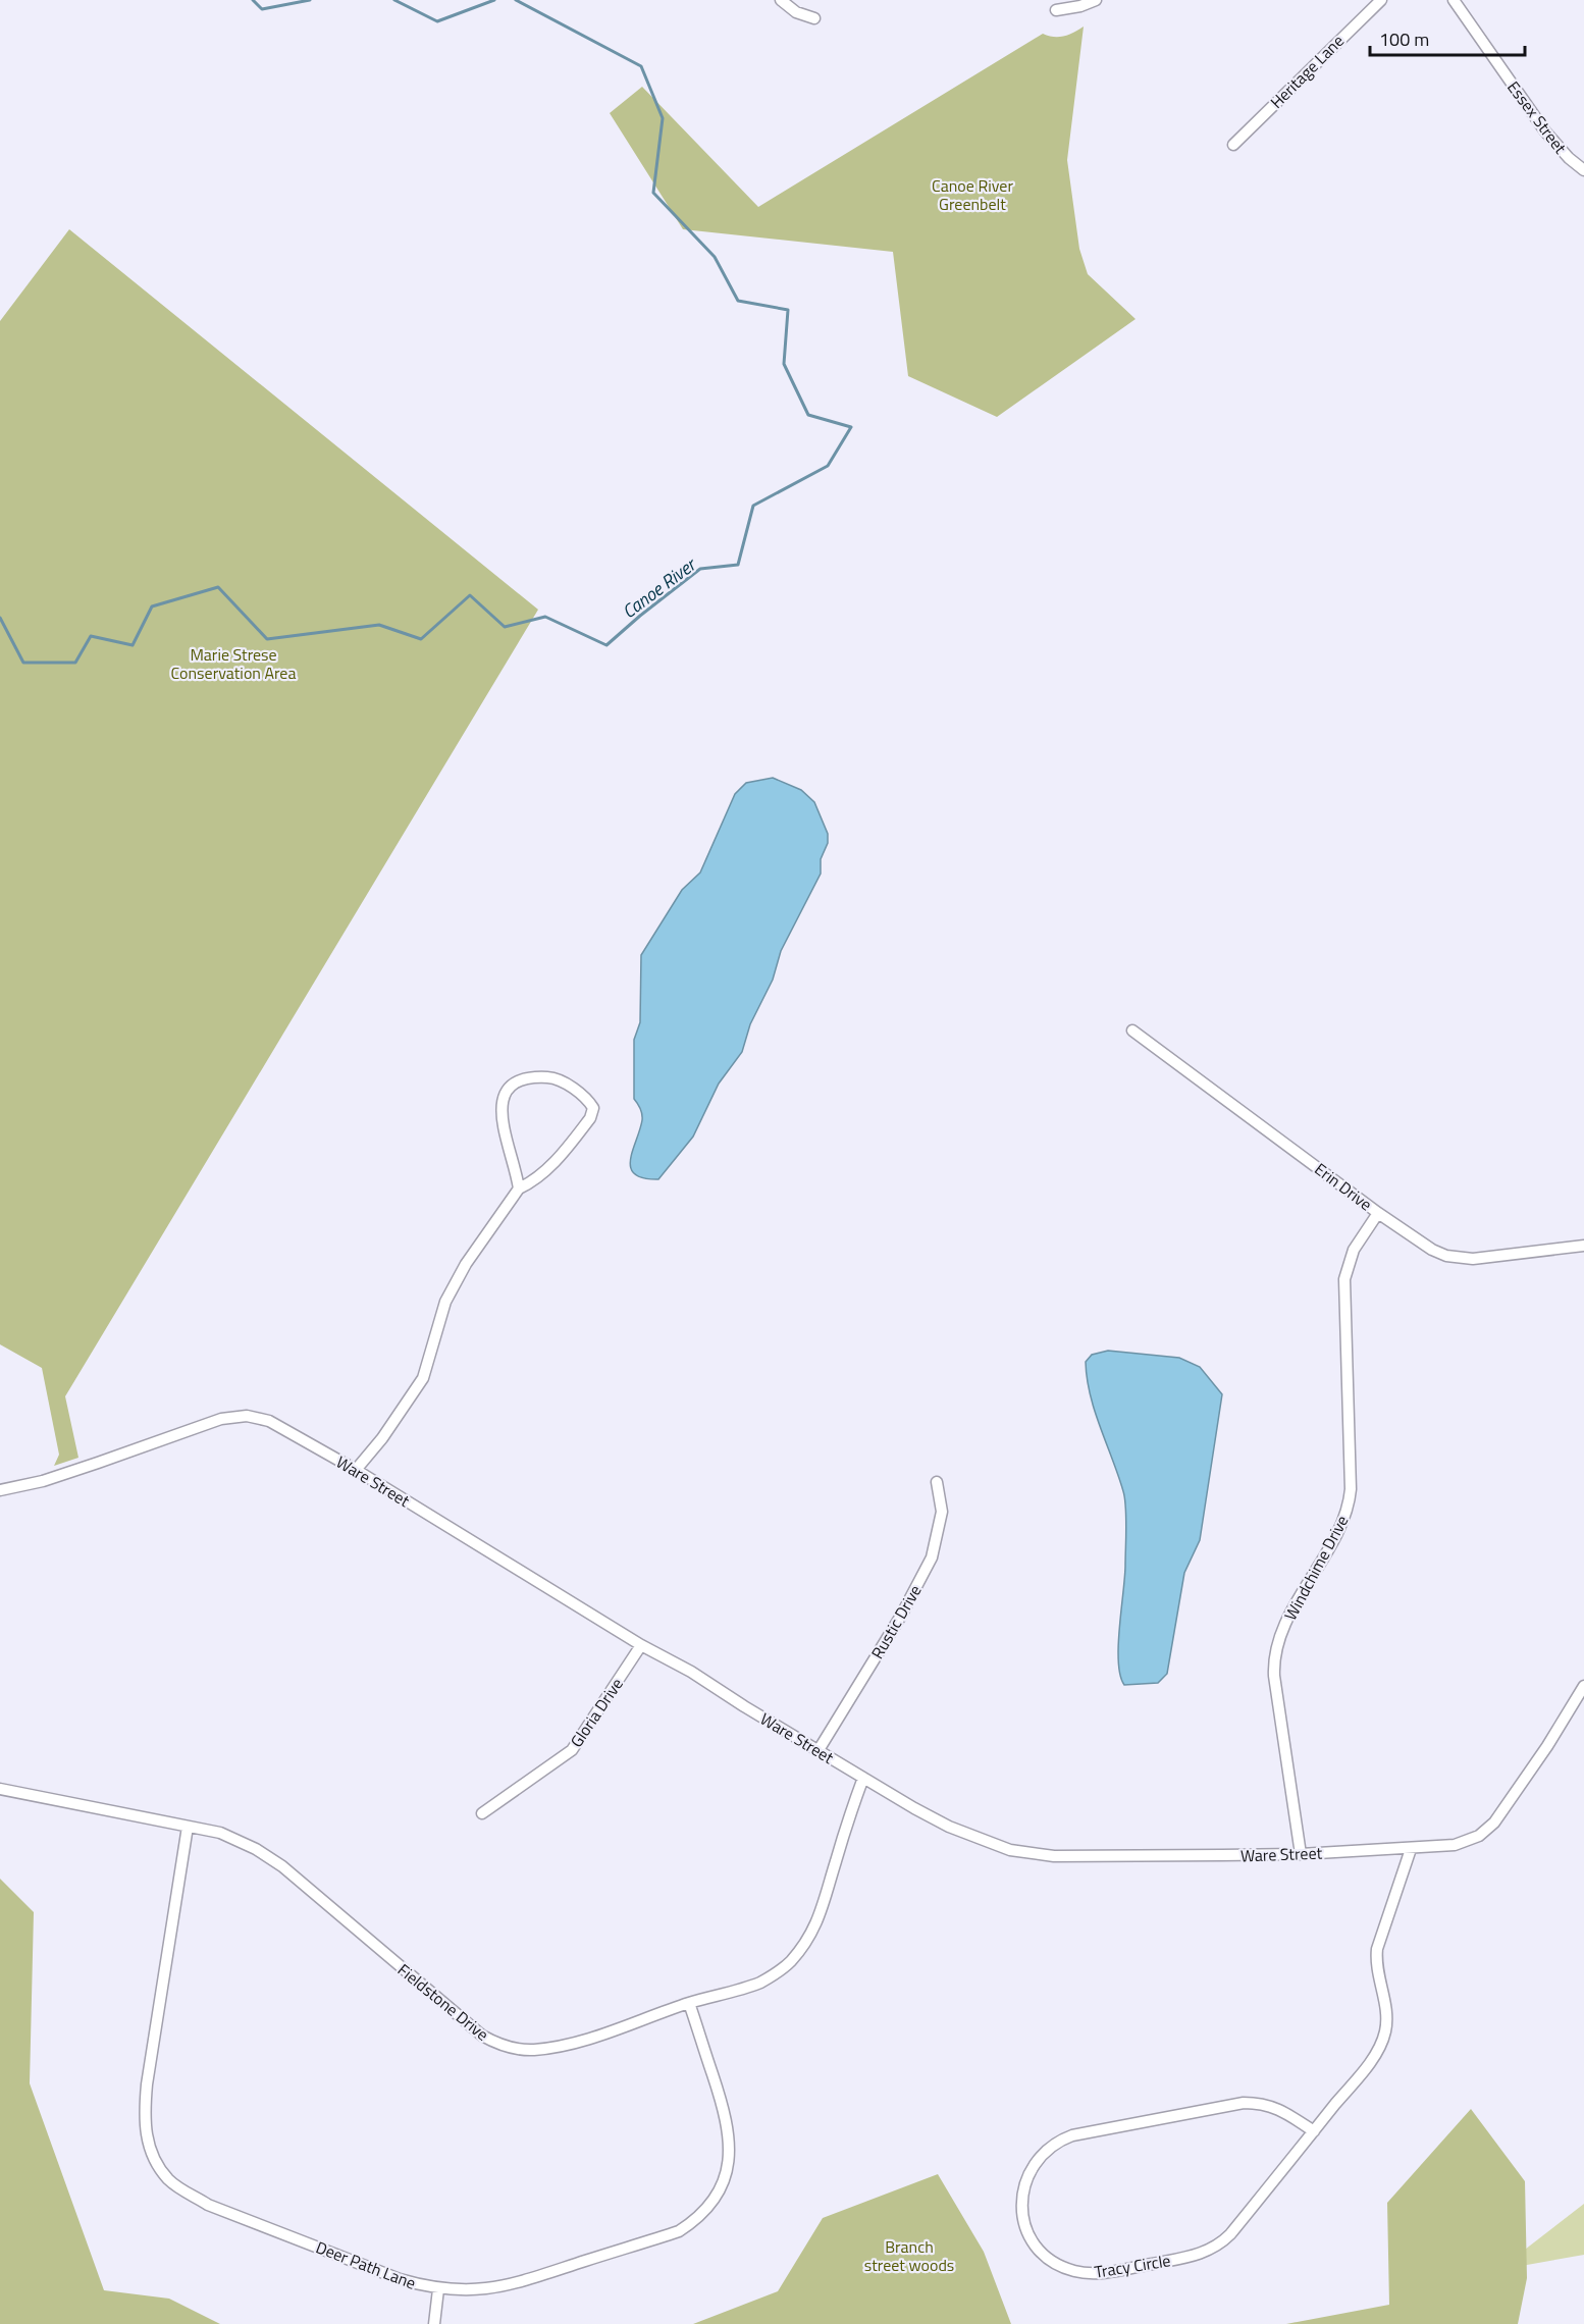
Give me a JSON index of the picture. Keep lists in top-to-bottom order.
{
  "streets": {
    "street": [
      "Heritage Lane",
      "Essex Street",
      "Erin Drive",
      "Ware Street",
      "Windchime Drive",
      "Rustic Drive",
      "Gloria Drive",
      "Fieldstone Drive",
      "Deer Path Lane",
      "Tracy Circle"
    ]
  },
  "crossings": [
    ["Erin Drive", "Windchime Drive"],
    ["Ware Street", "Windchime Drive"],
    ["Ware Street", "Rustic Drive"],
    ["Ware Street", "Gloria Drive"],
    ["Ware Street", "Fieldstone Drive"],
    ["Ware Street", "Tracy Circle"],
    ["Fieldstone Drive", "Deer Path Lane"]
  ],
  "water": ["Canoe River"],
  "parks": ["Canoe River Greenbelt", "Marie Strese Conservation Area", "Branch street woods"],
  "scale_bar": "100 m"
}
